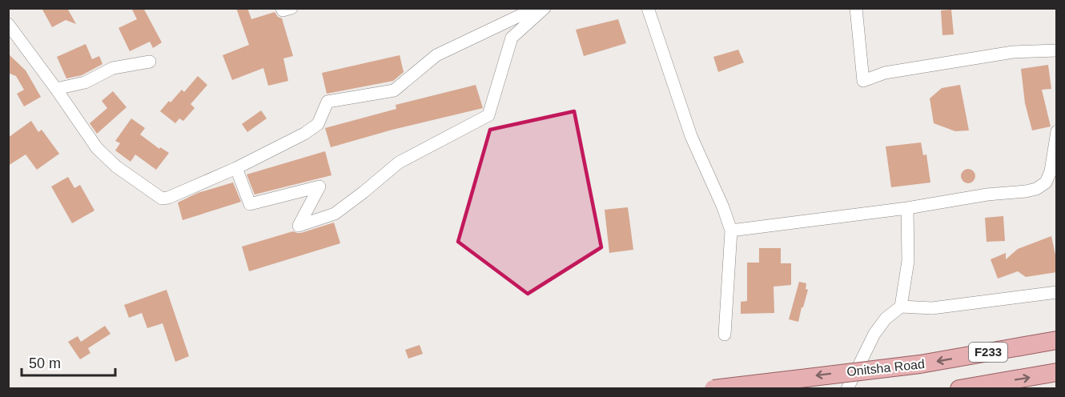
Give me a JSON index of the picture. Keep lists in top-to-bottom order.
{
  "streets": {
    "main road": ["F233", "Onitsha Road"]
  },
  "one_way": ["Onitsha Road"],
  "scale_bar": "50 m"
}
